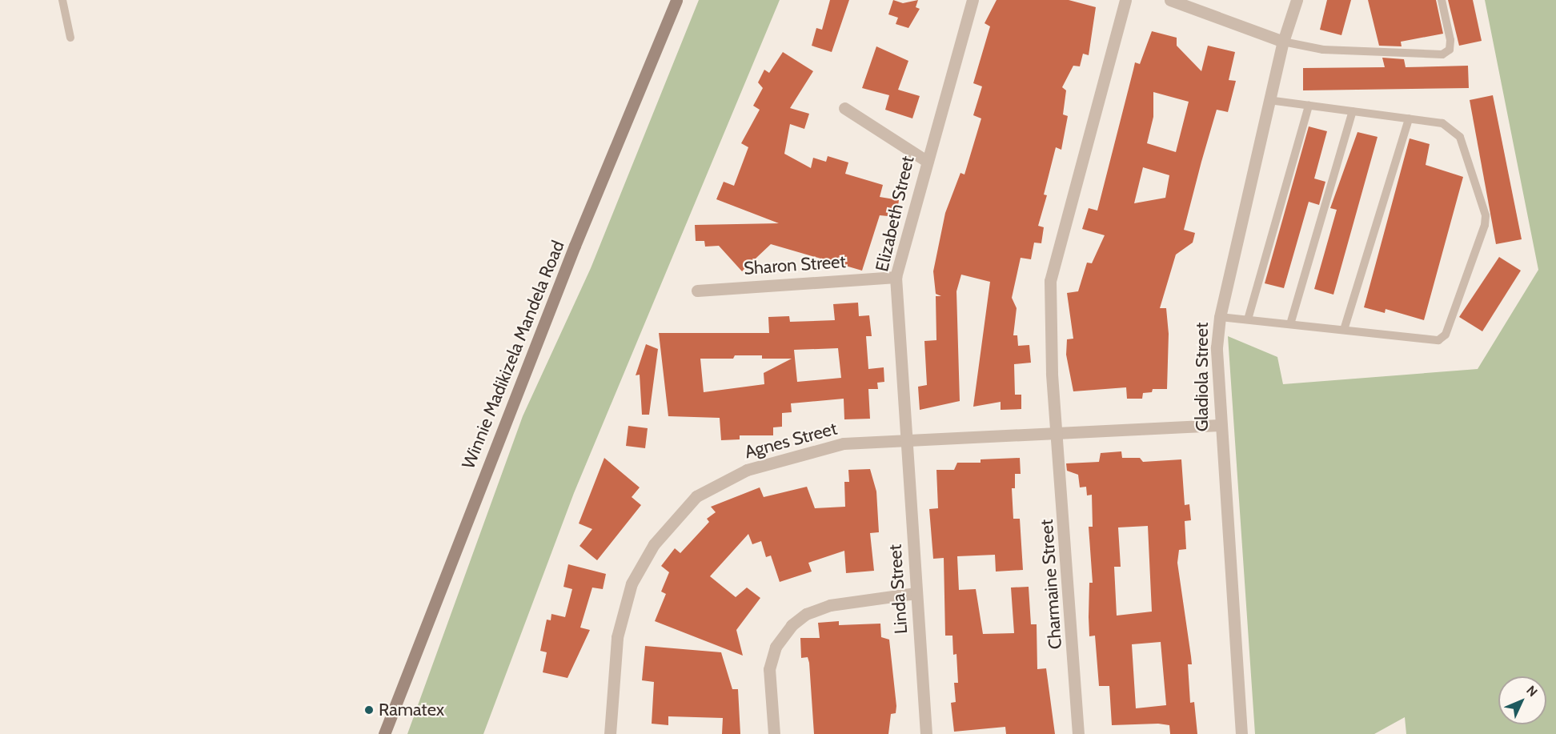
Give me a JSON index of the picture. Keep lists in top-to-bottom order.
{
  "streets": {
    "main road": ["Winnie Madikizela Mandela Road"],
    "street": [
      "Elizabeth Street",
      "Sharon Street",
      "Gladiola Street",
      "Agnes Street",
      "Charmaine Street",
      "Linda Street"
    ]
  },
  "crossings": [
    ["Elizabeth Street", "Sharon Street"],
    ["Elizabeth Street", "Agnes Street"],
    ["Elizabeth Street", "Linda Street"],
    ["Gladiola Street", "Agnes Street"],
    ["Agnes Street", "Charmaine Street"],
    ["Agnes Street", "Linda Street"]
  ],
  "places": ["Ramatex"],
  "north": "top right"
}
